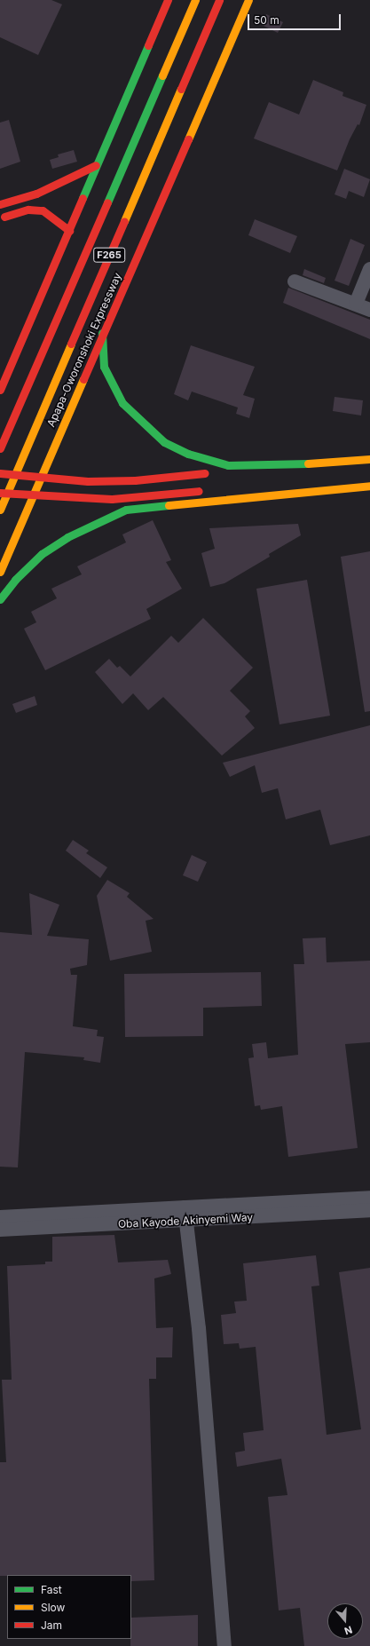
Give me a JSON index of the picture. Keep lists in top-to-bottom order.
{
  "streets": {
    "main road": ["F265", "Apapa-Oworonshoki Expressway"],
    "street": ["Oba Kayode Akinyemi Way"]
  },
  "legend": ["Fast", "Slow", "Jam"],
  "scale_bar": "50 m",
  "north": "bottom"
}
